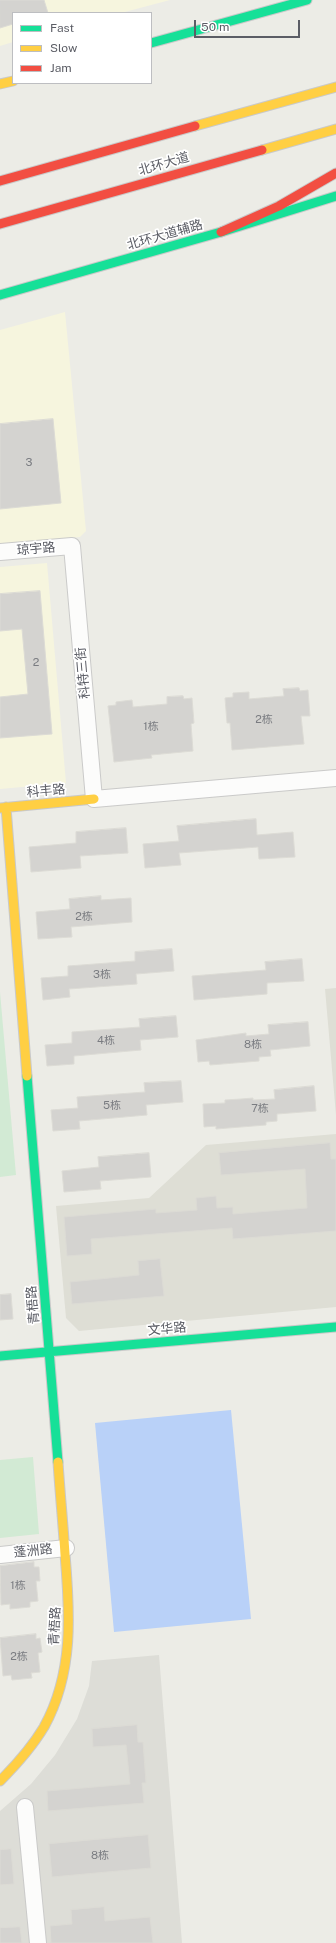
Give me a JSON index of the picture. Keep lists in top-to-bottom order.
{
  "streets": {
    "main road": [
      "北环大道",
      "北环大道辅路",
      "科丰路",
      "青梧路",
      "文华路"
    ],
    "street": ["琼宇路", "科特三街", "蓬洲路"]
  },
  "crossings": [
    ["琼宇路", "科特三街"],
    ["科特三街", "科丰路"],
    ["科丰路", "青梧路"],
    ["青梧路", "文华路"],
    ["青梧路", "蓬洲路"]
  ],
  "house_numbers": [
    "3",
    "2",
    "2栋",
    "1栋",
    "2栋",
    "3栋",
    "4栋",
    "8栋",
    "5栋",
    "7栋",
    "1栋",
    "2栋",
    "8栋"
  ],
  "legend": ["Fast", "Slow", "Jam"],
  "scale_bar": "50 m"
}
